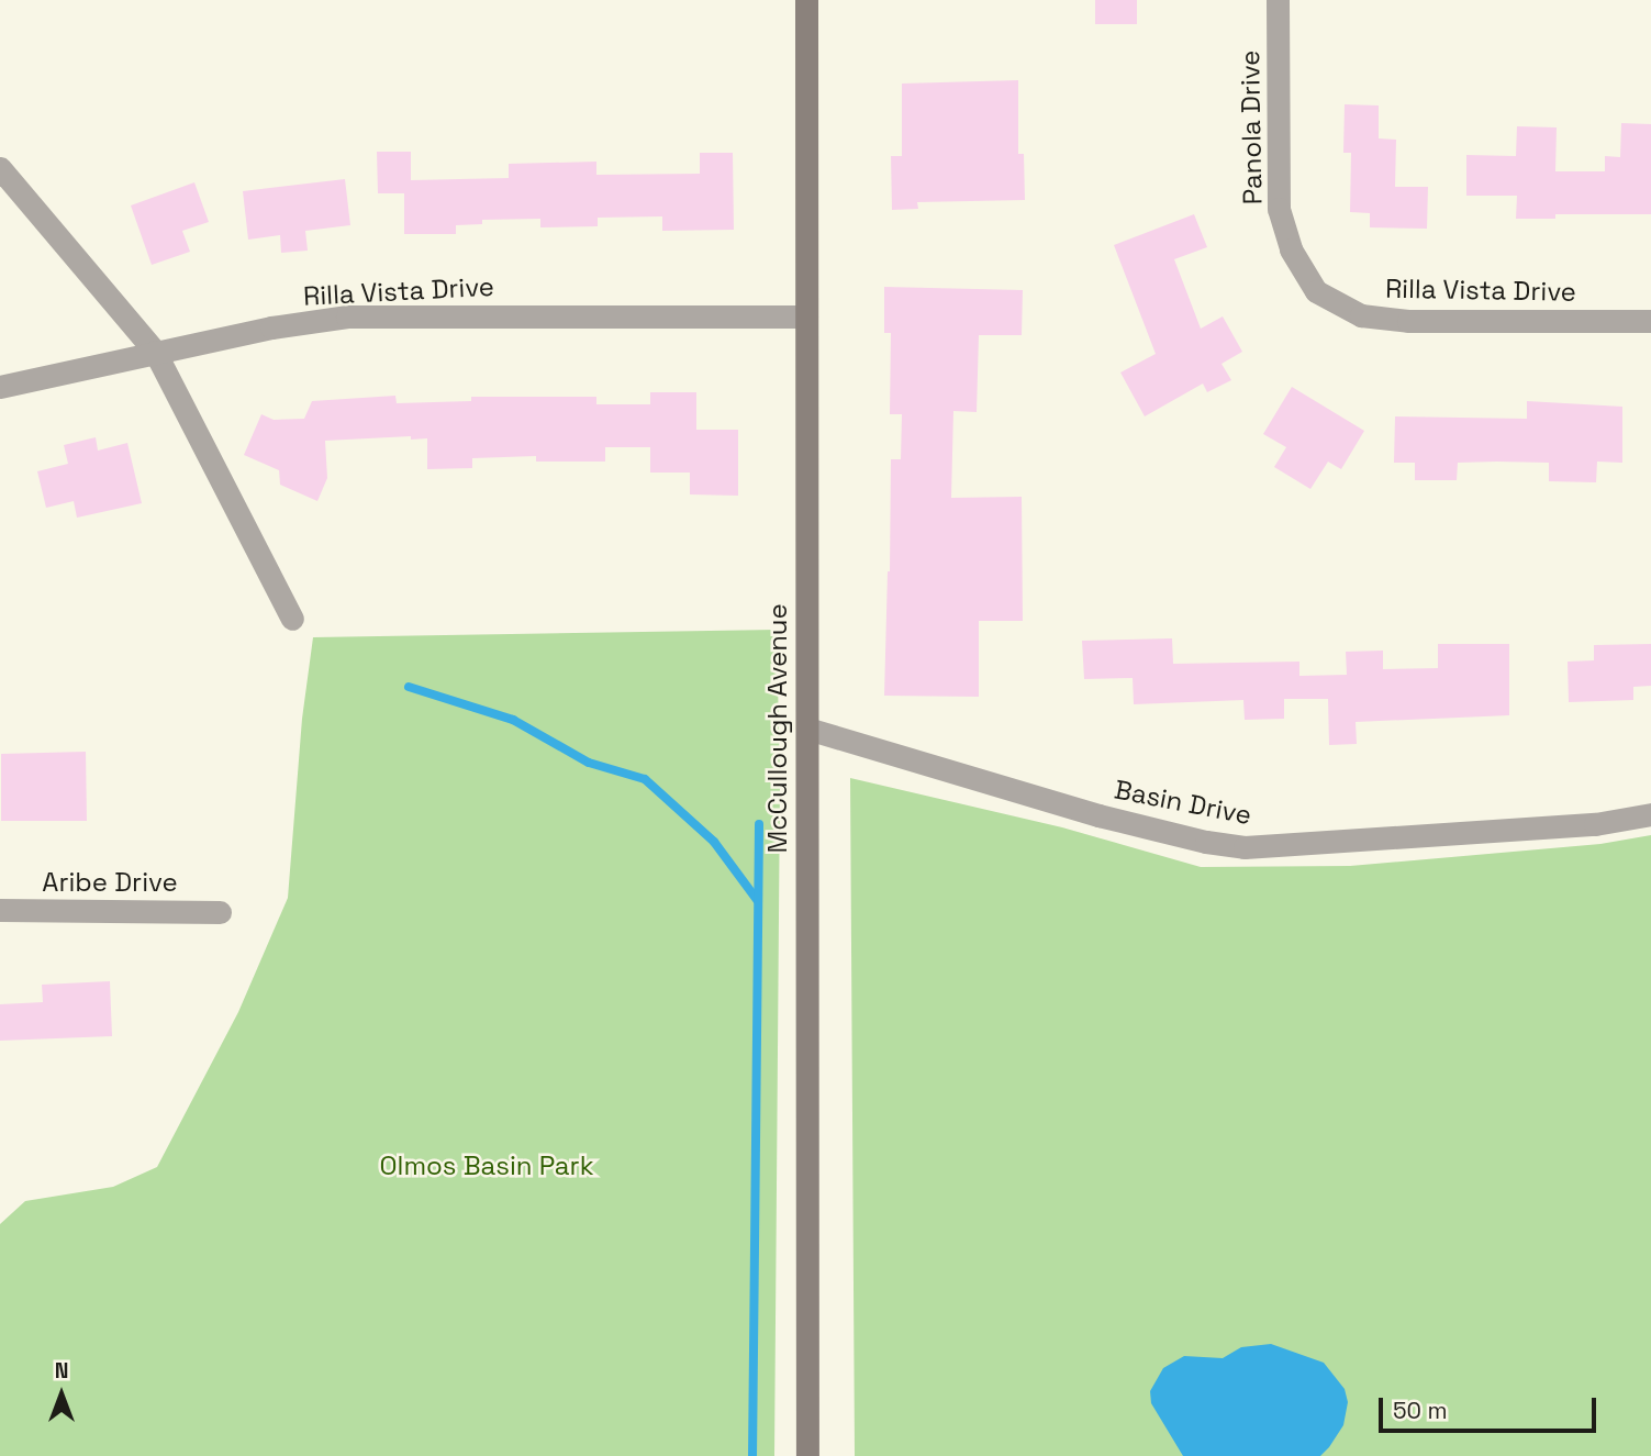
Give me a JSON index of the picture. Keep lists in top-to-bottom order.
{
  "streets": {
    "main road": ["McCullough Avenue"],
    "street": [
      "Panola Drive",
      "Rilla Vista Drive",
      "Basin Drive",
      "Aribe Drive"
    ]
  },
  "crossings": [
    ["Panola Drive", "Rilla Vista Drive"],
    ["Rilla Vista Drive", "McCullough Avenue"],
    ["McCullough Avenue", "Basin Drive"]
  ],
  "parks": ["Olmos Basin Park"],
  "scale_bar": "50 m",
  "north": "top"
}
